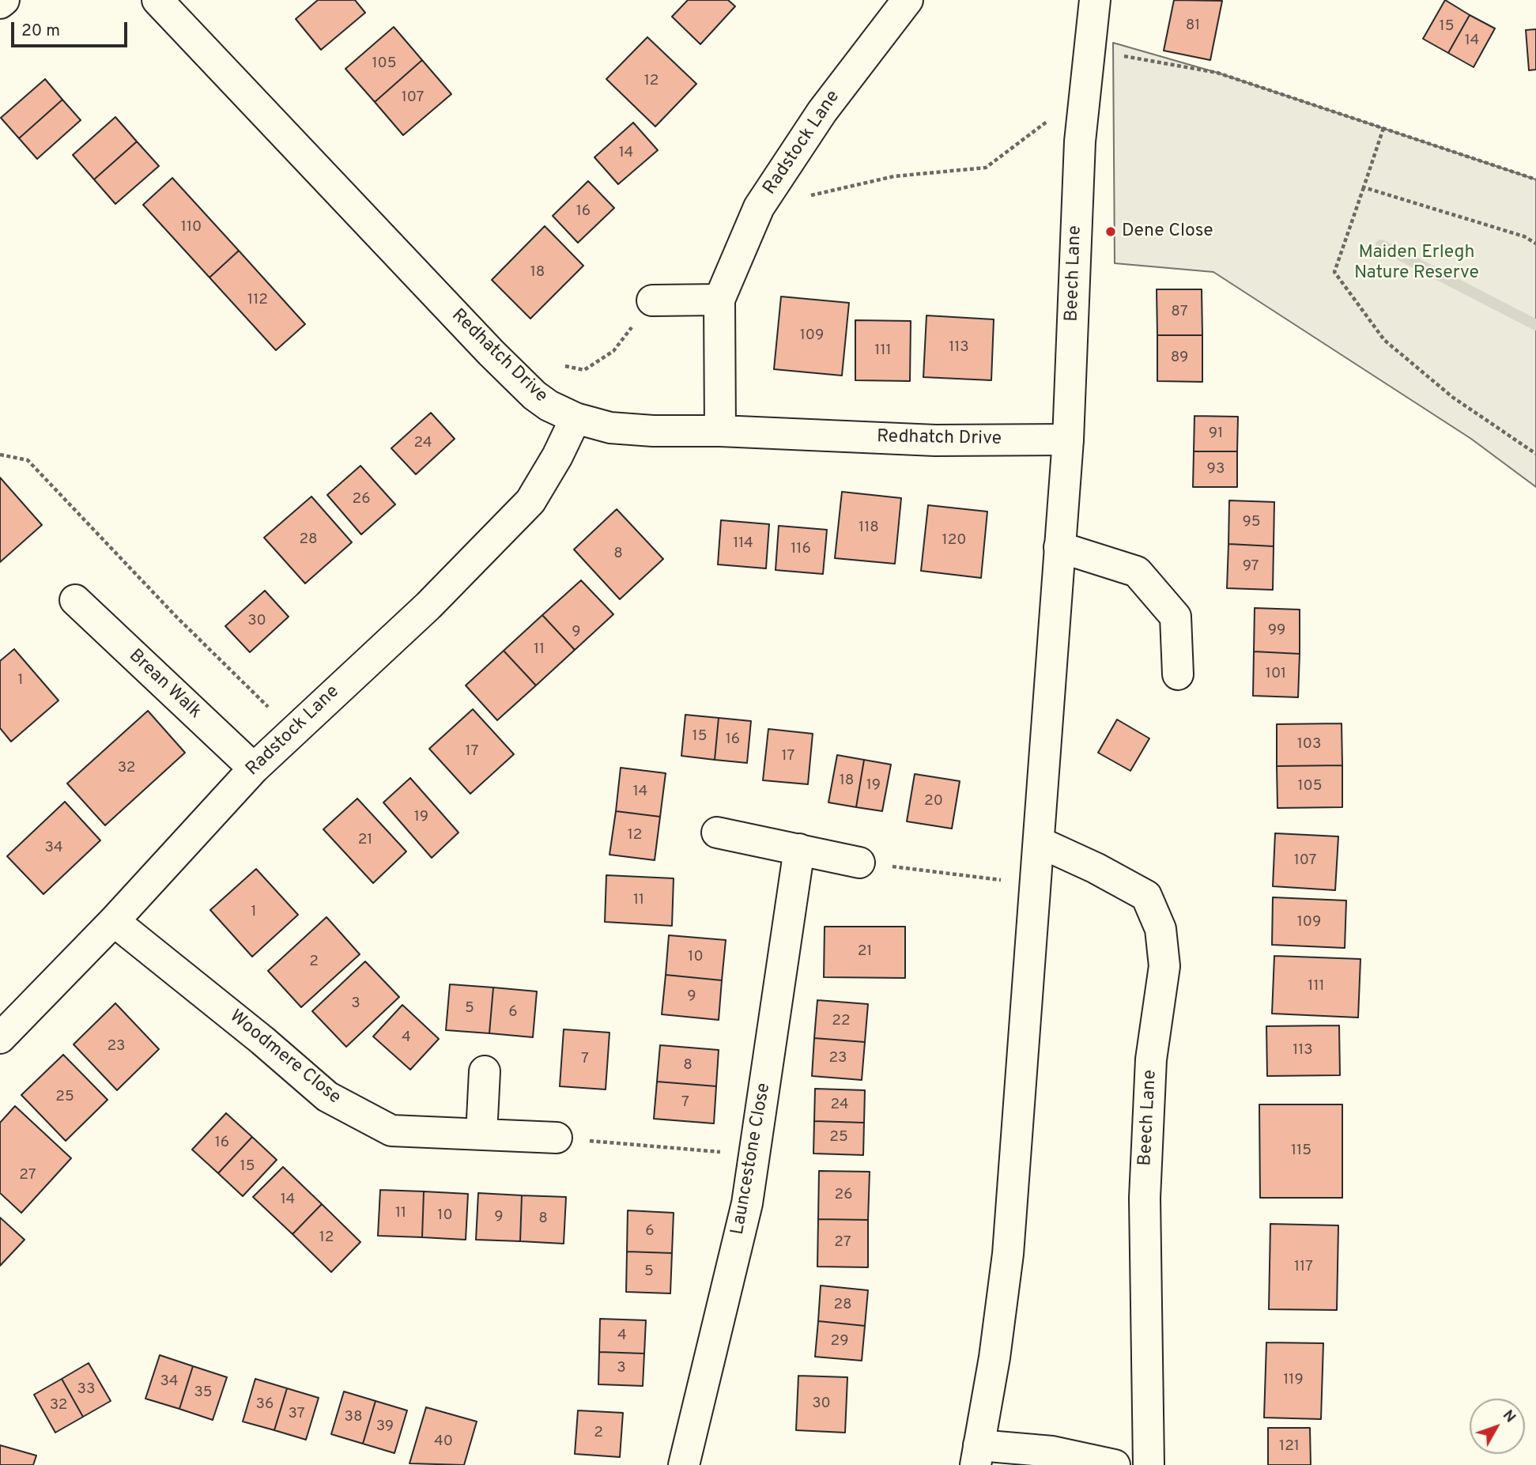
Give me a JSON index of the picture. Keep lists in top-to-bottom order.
{
  "streets": {
    "street": [
      "Radstock Lane",
      "Beech Lane",
      "Redhatch Drive",
      "Brean Walk",
      "Woodmere Close",
      "Launcestone Close"
    ]
  },
  "crossings": [
    ["Radstock Lane", "Redhatch Drive"],
    ["Radstock Lane", "Brean Walk"],
    ["Radstock Lane", "Woodmere Close"],
    ["Beech Lane", "Redhatch Drive"]
  ],
  "parks": ["Maiden Erlegh Nature Reserve"],
  "places": ["Dene Close"],
  "house_numbers": [
    "81",
    "15",
    "14",
    "105",
    "12",
    "107",
    "14",
    "16",
    "110",
    "18",
    "112",
    "87",
    "109",
    "113",
    "111",
    "89",
    "91",
    "24",
    "93",
    "26",
    "95",
    "118",
    "28",
    "120",
    "114",
    "116",
    "8",
    "97",
    "30",
    "99",
    "9",
    "11",
    "101",
    "1",
    "15",
    "16",
    "103",
    "17",
    "17",
    "32",
    "18",
    "19",
    "105",
    "14",
    "20",
    "19",
    "12",
    "21",
    "34",
    "107",
    "11",
    "1",
    "109",
    "21",
    "10",
    "2",
    "111",
    "9",
    "3",
    "5",
    "6",
    "22",
    "4",
    "23",
    "113",
    "23",
    "7",
    "8",
    "25",
    "7",
    "24",
    "25",
    "16",
    "115",
    "15",
    "27",
    "26",
    "14",
    "11",
    "10",
    "9",
    "8",
    "6",
    "12",
    "27",
    "117",
    "5",
    "28",
    "4",
    "29",
    "3",
    "119",
    "34",
    "33",
    "35",
    "30",
    "36",
    "32",
    "37",
    "38",
    "39",
    "2",
    "40",
    "121"
  ],
  "scale_bar": "20 m",
  "north": "top right"
}
